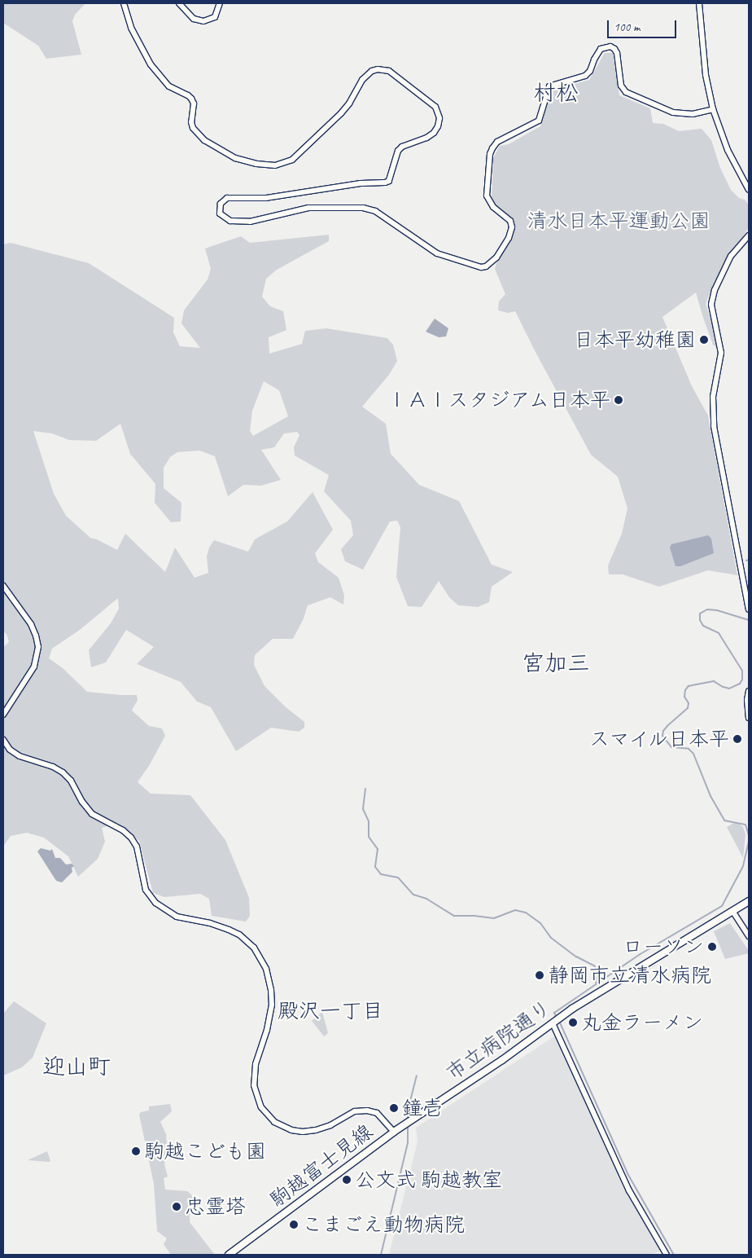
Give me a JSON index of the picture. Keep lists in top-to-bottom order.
{
  "streets": {
    "main road": ["市立病院通り", "駒越富士見線"]
  },
  "crossings": [
    ["市立病院通り", "駒越富士見線"]
  ],
  "districts": [
    "村松",
    "宮加三",
    "殿沢一丁目",
    "迎山町"
  ],
  "parks": ["清水日本平運動公園"],
  "places": [
    "日本平幼稚園",
    "ＩＡＩスタジアム日本平",
    "スマイル日本平",
    "ローソン",
    "静岡市立清水病院",
    "丸金ラーメン",
    "鐘壱",
    "駒越こども園",
    "公文式 駒越教室",
    "忠霊塔",
    "こまごえ動物病院"
  ],
  "scale_bar": "100 m"
}
